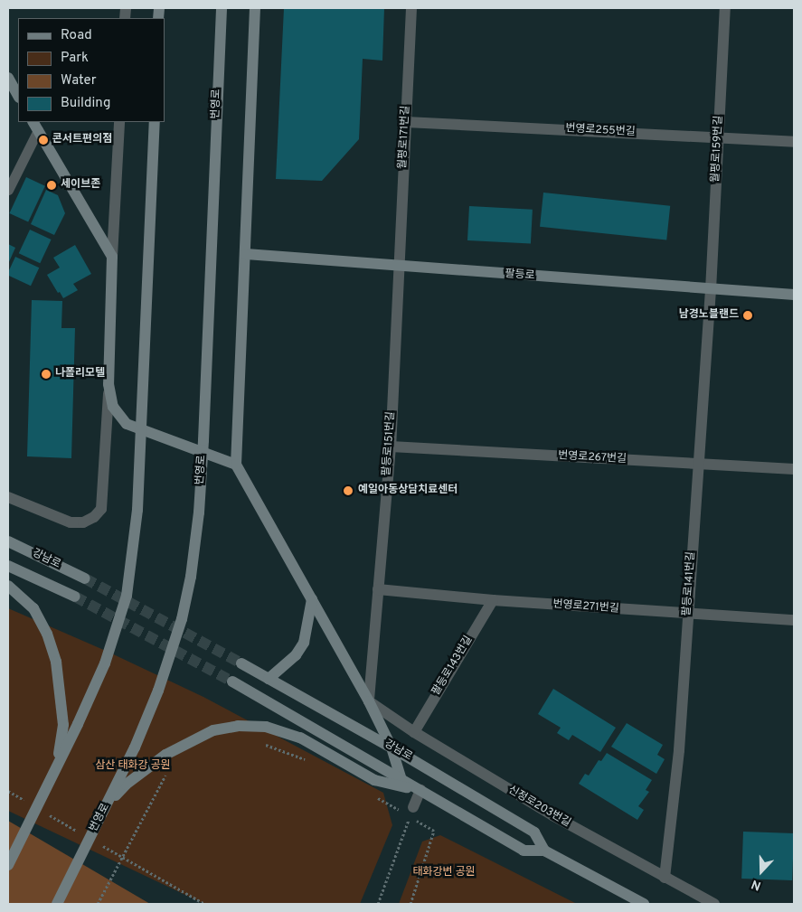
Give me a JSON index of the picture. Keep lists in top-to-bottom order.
{
  "streets": {
    "main road": ["번영로", "팔등로", "강남로"],
    "street": [
      "번영로255번길",
      "월평로171번길",
      "월평로159번길",
      "팔등로151번길",
      "번영로267번길",
      "팔등로141번길",
      "번영로271번길",
      "팔등로143번길",
      "신정로203번길"
    ]
  },
  "crossings": [
    ["번영로255번길", "월평로171번길"],
    ["번영로255번길", "월평로159번길"],
    ["월평로171번길", "팔등로"],
    ["월평로171번길", "팔등로151번길"],
    ["월평로159번길", "팔등로"],
    ["월평로159번길", "팔등로141번길"],
    ["팔등로", "팔등로151번길"],
    ["팔등로", "팔등로141번길"],
    ["팔등로151번길", "번영로267번길"],
    ["팔등로151번길", "번영로271번길"],
    ["팔등로151번길", "신정로203번길"],
    ["번영로267번길", "팔등로141번길"],
    ["팔등로141번길", "번영로271번길"],
    ["팔등로141번길", "신정로203번길"],
    ["번영로271번길", "팔등로143번길"],
    ["팔등로143번길", "신정로203번길"]
  ],
  "parks": ["삼산 태화강 공원", "태화강변 공원"],
  "places": [
    "콘서트편의점",
    "세이브존",
    "남경노블랜드",
    "나폴리모텔",
    "예일아동상담치료센터"
  ],
  "legend": [
    "Road",
    "Park",
    "Water",
    "Building"
  ],
  "north": "bottom"
}
